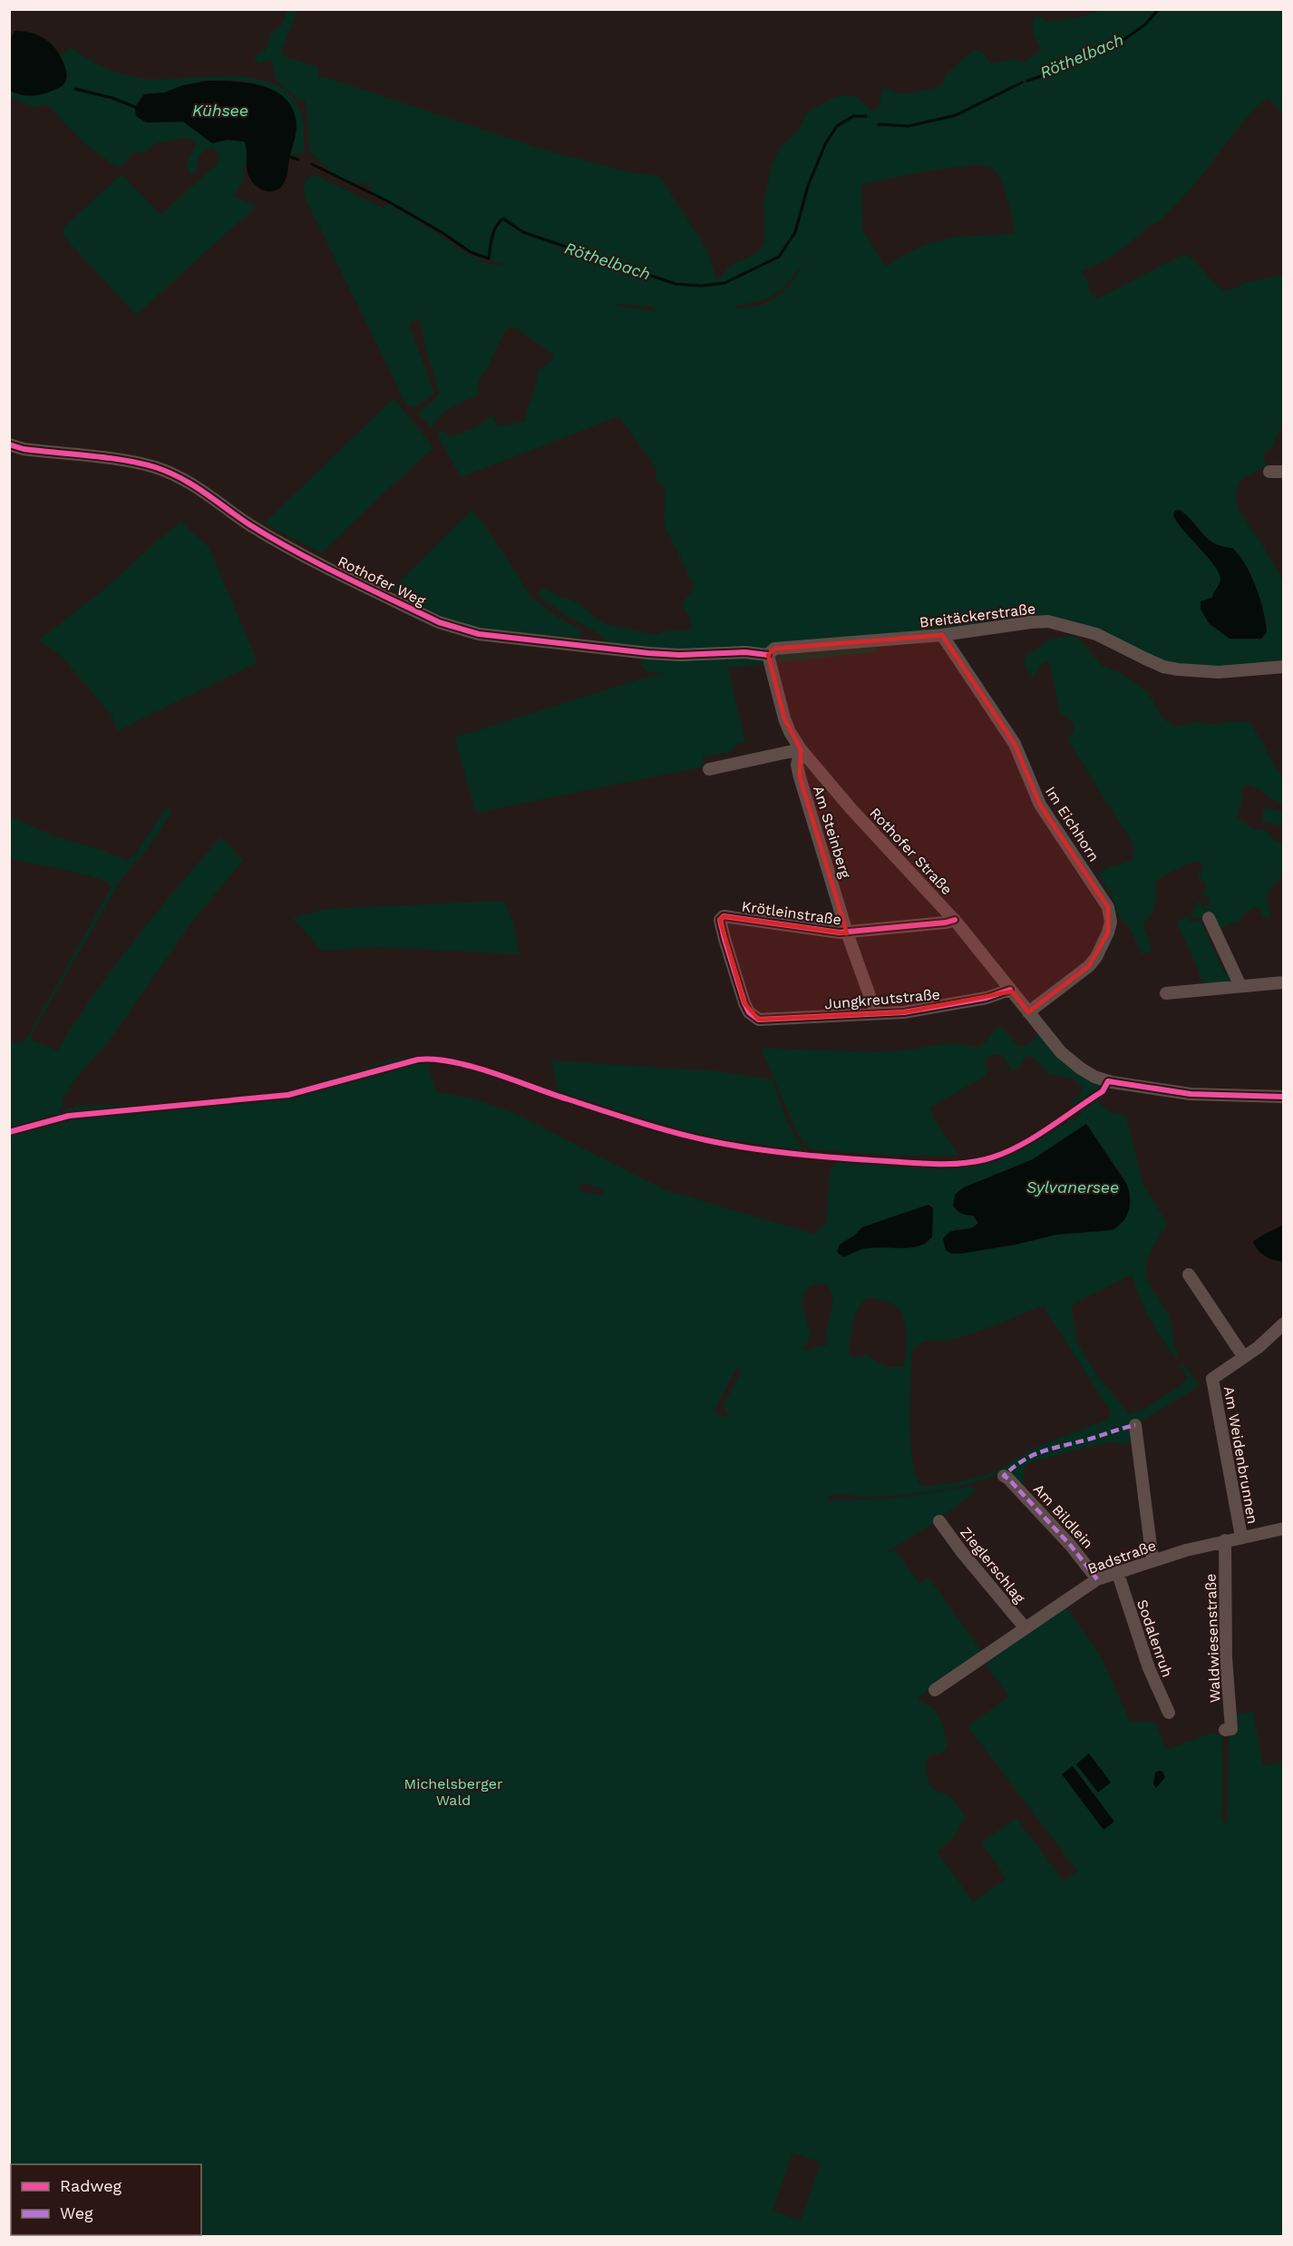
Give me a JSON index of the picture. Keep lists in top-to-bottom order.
{
  "streets": {
    "street": [
      "Rothofer Weg",
      "Breitäckerstraße",
      "Im Eichhorn",
      "Am Steinberg",
      "Rothofer Straße",
      "Krötleinstraße",
      "Jungkreutstraße",
      "Am Weidenbrunnen",
      "Am Bildlein",
      "Badstraße",
      "Zieglerschlag",
      "Sodalenruh",
      "Waldwiesenstraße"
    ]
  },
  "crossings": [
    ["Rothofer Weg", "Breitäckerstraße"],
    ["Rothofer Weg", "Rothofer Straße"],
    ["Breitäckerstraße", "Im Eichhorn"],
    ["Breitäckerstraße", "Rothofer Straße"],
    ["Im Eichhorn", "Rothofer Straße"],
    ["Am Steinberg", "Rothofer Straße"],
    ["Am Steinberg", "Krötleinstraße"],
    ["Am Steinberg", "Jungkreutstraße"],
    ["Rothofer Straße", "Krötleinstraße"],
    ["Rothofer Straße", "Jungkreutstraße"],
    ["Krötleinstraße", "Jungkreutstraße"],
    ["Am Weidenbrunnen", "Badstraße"],
    ["Am Bildlein", "Badstraße"],
    ["Badstraße", "Zieglerschlag"],
    ["Badstraße", "Sodalenruh"],
    ["Badstraße", "Waldwiesenstraße"]
  ],
  "water": ["Röthelbach", "Kühsee", "Sylvanersee"],
  "parks": ["Michelsberger Wald"],
  "legend": ["Radweg", "Weg"]
}
